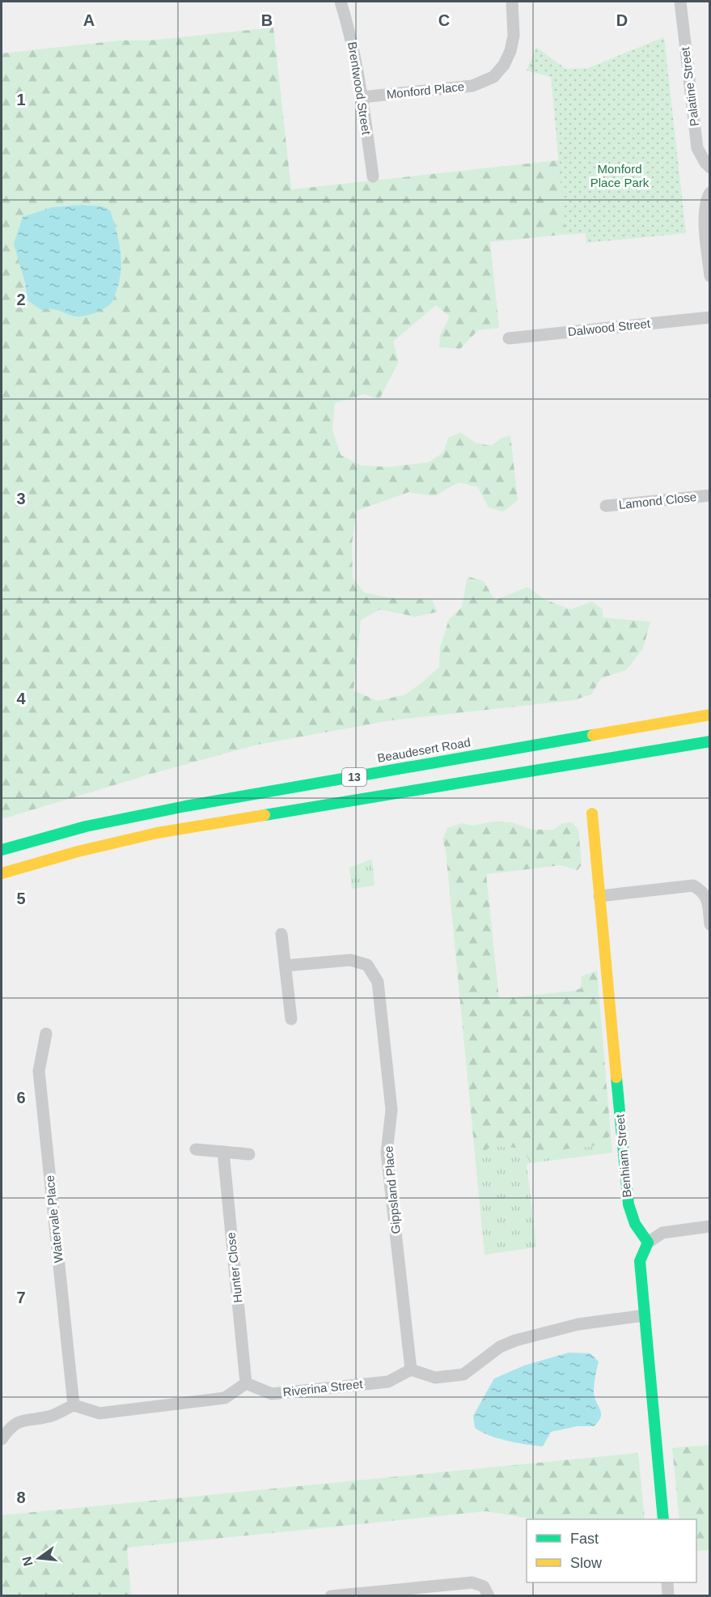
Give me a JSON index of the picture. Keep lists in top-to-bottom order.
{
  "streets": {
    "main road": ["Beaudesert Road", "13", "Benhiam Street"],
    "street": [
      "Palatine Street",
      "Brentwood Street",
      "Monford Place",
      "Dalwood Street",
      "Lamond Close",
      "Gippsland Place",
      "Watervale Place",
      "Hunter Close",
      "Riverina Street"
    ]
  },
  "crossings": [
    ["Brentwood Street", "Monford Place"],
    ["Gippsland Place", "Riverina Street"],
    ["Hunter Close", "Riverina Street"]
  ],
  "parks": ["Monford Place Park"],
  "legend": ["Fast", "Slow"],
  "north": "left",
  "grid": {
    "columns": [
      "A",
      "B",
      "C",
      "D"
    ],
    "rows": [
      "1",
      "2",
      "3",
      "4",
      "5",
      "6",
      "7",
      "8"
    ]
  }
}
